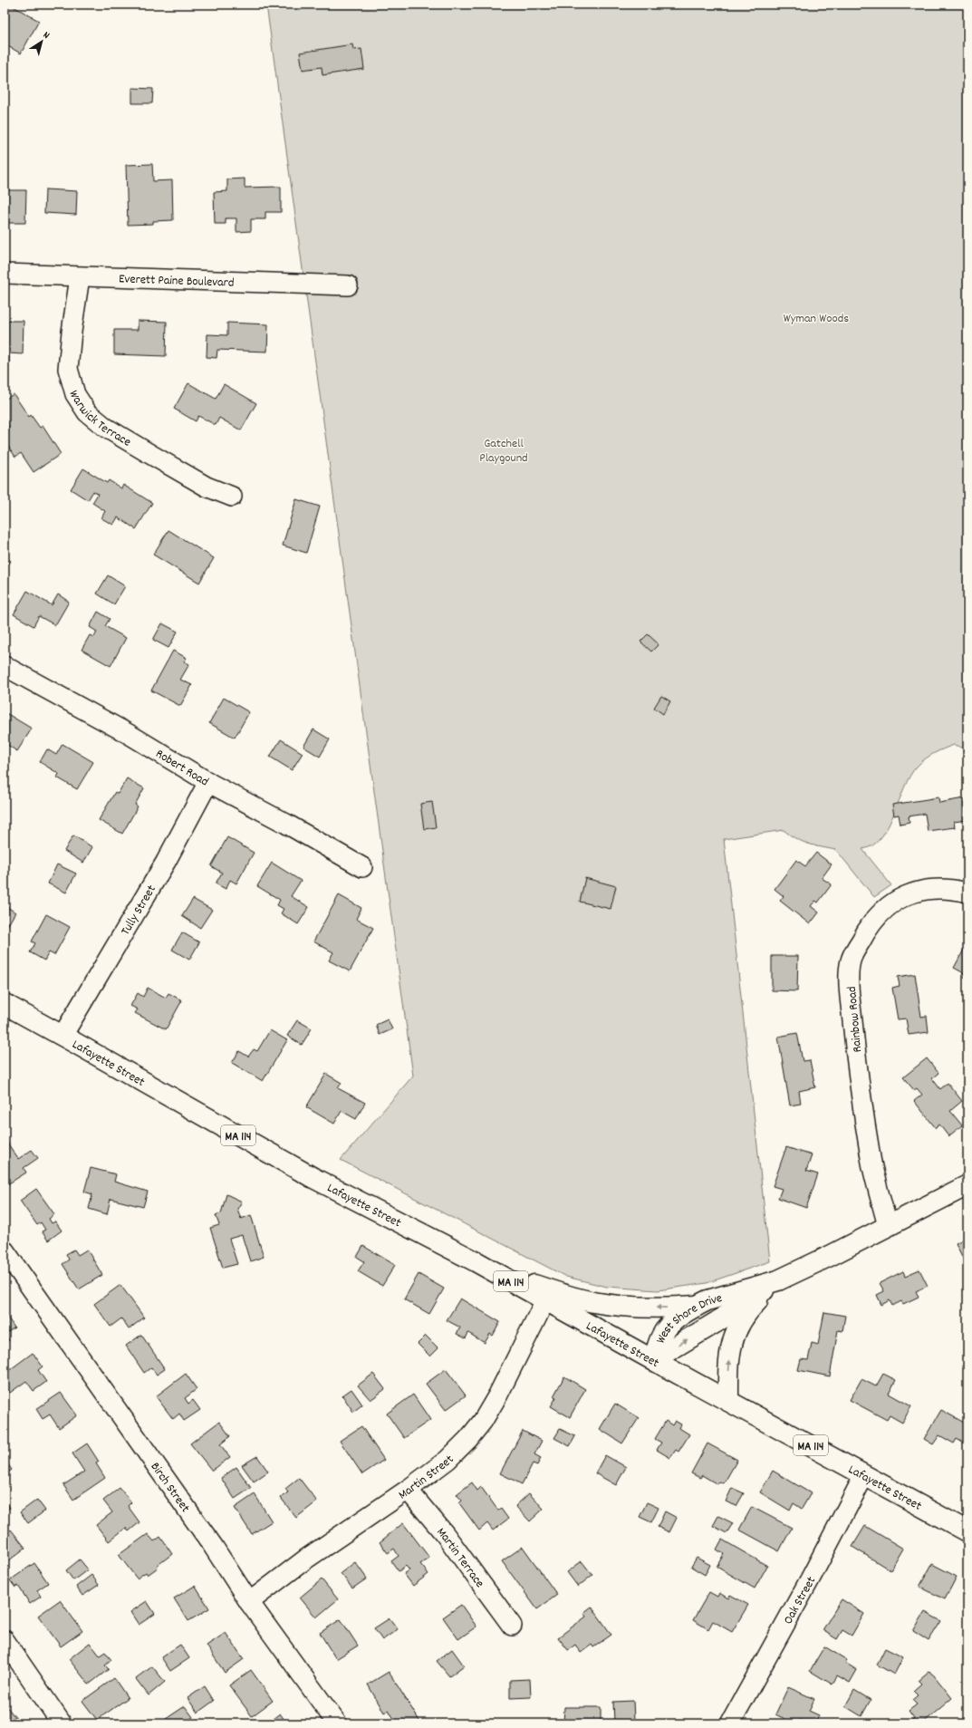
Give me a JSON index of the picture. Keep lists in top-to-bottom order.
{
  "streets": {
    "main road": ["Lafayette Street", "MA 114", "West Shore Drive"],
    "street": [
      "Everett Paine Boulevard",
      "Warwick Terrace",
      "Robert Road",
      "Tully Street",
      "Rainbow Road",
      "Martin Street",
      "Birch Street",
      "Martin Terrace",
      "Oak Street"
    ]
  },
  "crossings": [
    ["Everett Paine Boulevard", "Warwick Terrace"],
    ["Robert Road", "Tully Street"],
    ["Tully Street", "Lafayette Street"],
    ["Rainbow Road", "West Shore Drive"],
    ["Lafayette Street", "West Shore Drive"],
    ["Lafayette Street", "Martin Street"],
    ["Lafayette Street", "Oak Street"],
    ["Martin Street", "Birch Street"],
    ["Martin Street", "Martin Terrace"]
  ],
  "parks": ["Wyman Woods", "Gatchell Playgound"],
  "north": "top right"
}
